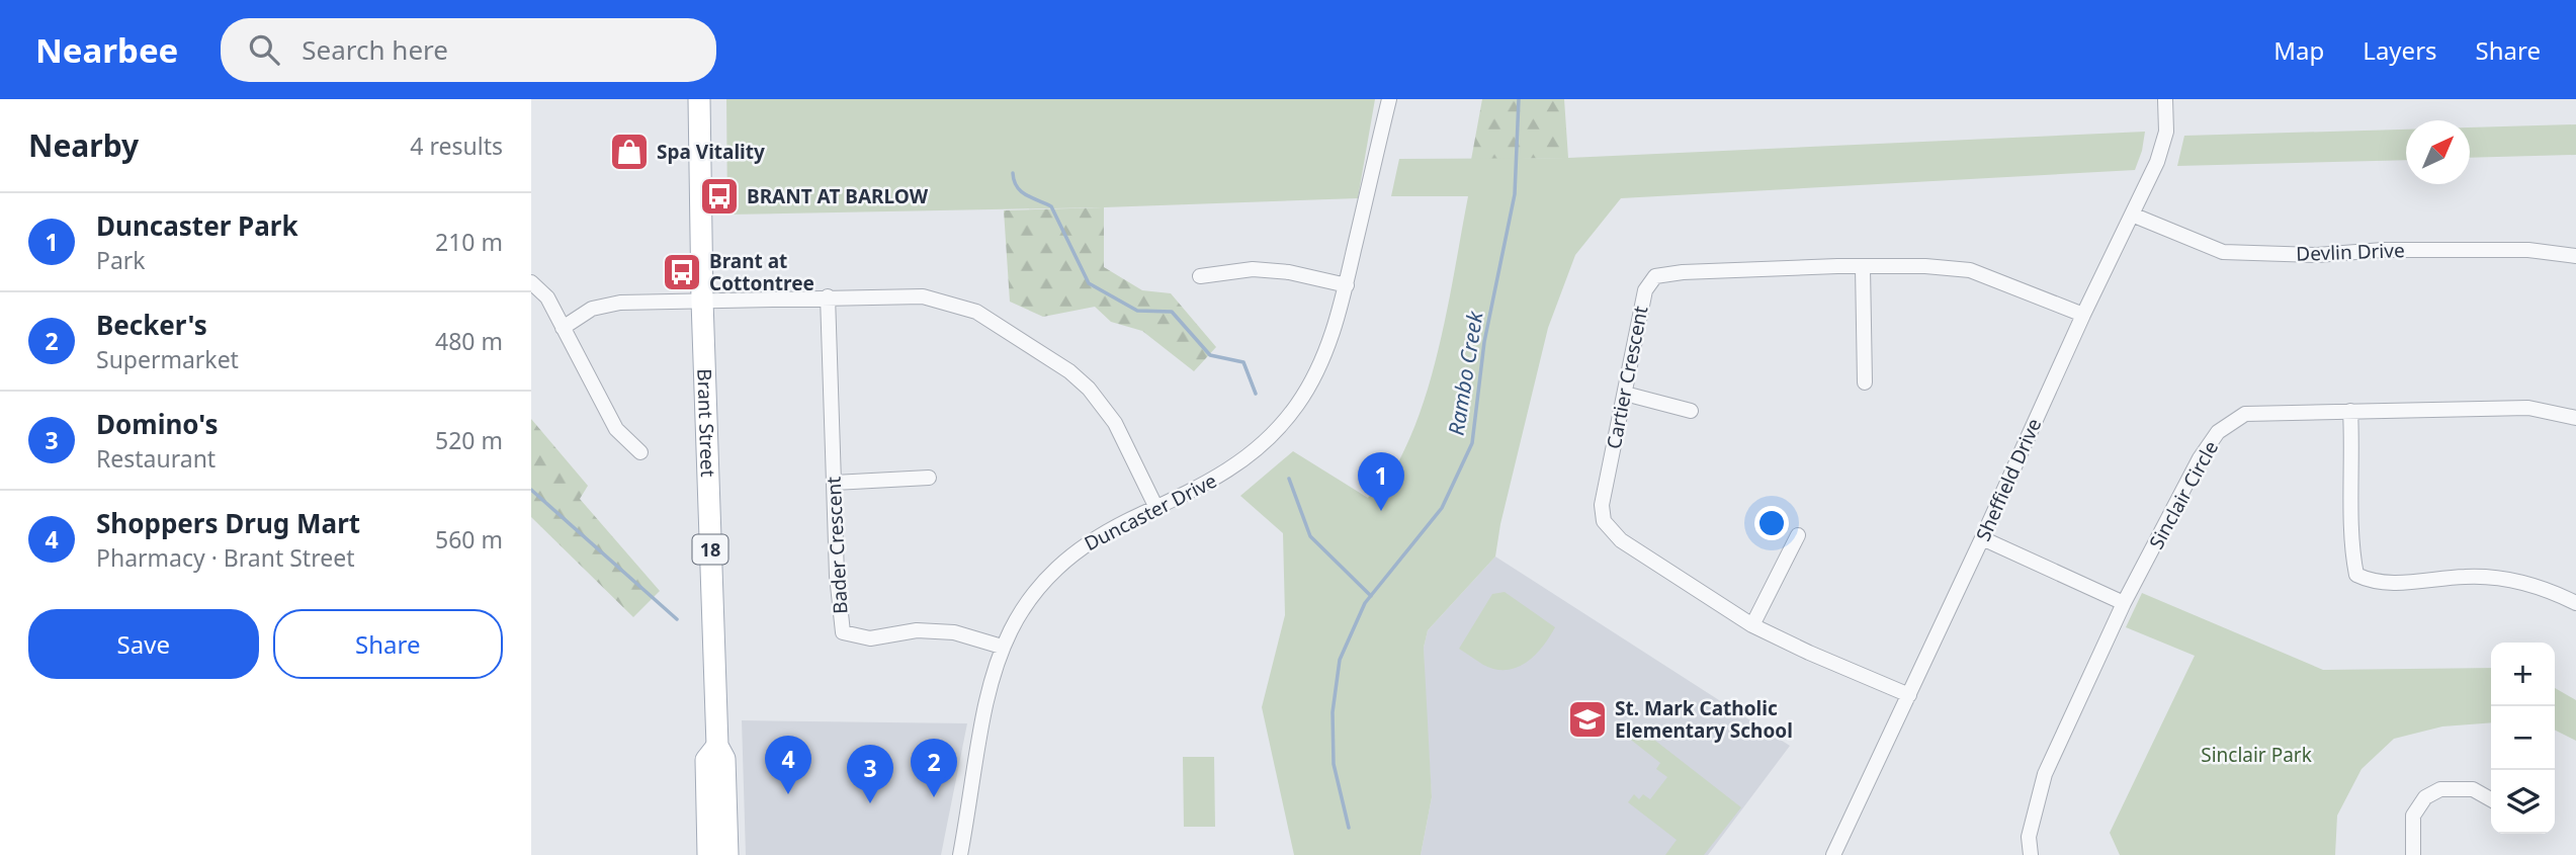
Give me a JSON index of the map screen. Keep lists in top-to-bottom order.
{
  "streets": {
    "main road": ["Brant Street", "18"],
    "street": [
      "Devlin Drive",
      "Cartier Crescent",
      "Sheffield Drive",
      "Sinclair Circle",
      "Duncaster Drive",
      "Bader Crescent"
    ]
  },
  "crossings": [
    ["Devlin Drive", "Sheffield Drive"],
    ["Cartier Crescent", "Sheffield Drive"],
    ["Duncaster Drive", "Bader Crescent"]
  ],
  "water": ["Rambo Creek"],
  "parks": ["Sinclair Park"],
  "places": {
    "shop": ["Spa Vitality"],
    "bus stop": ["BRANT AT BARLOW", "Brant at Cottontree"],
    "school or university": ["St. Mark Catholic Elementary School"]
  },
  "north": "top right",
  "page": {
    "header": "Nearbee",
    "search": "Search here",
    "nav": ["Map", "Layers", "Share"],
    "heading": ["Nearby", "4 results"],
    "list": [
      {
        "mark": "1",
        "name": "Duncaster Park",
        "note": "Park",
        "value": "210 m"
      },
      {
        "mark": "2",
        "name": "Becker's",
        "note": "Supermarket",
        "value": "480 m"
      },
      {
        "mark": "3",
        "name": "Domino's",
        "note": "Restaurant",
        "value": "520 m"
      },
      {
        "mark": "4",
        "name": "Shoppers Drug Mart",
        "note": "Pharmacy · Brant Street",
        "value": "560 m"
      }
    ],
    "pins": [
      "1",
      "4",
      "2",
      "3"
    ],
    "buttons": ["Save", "Share"],
    "map_buttons": ["+", "−"]
  }
}
